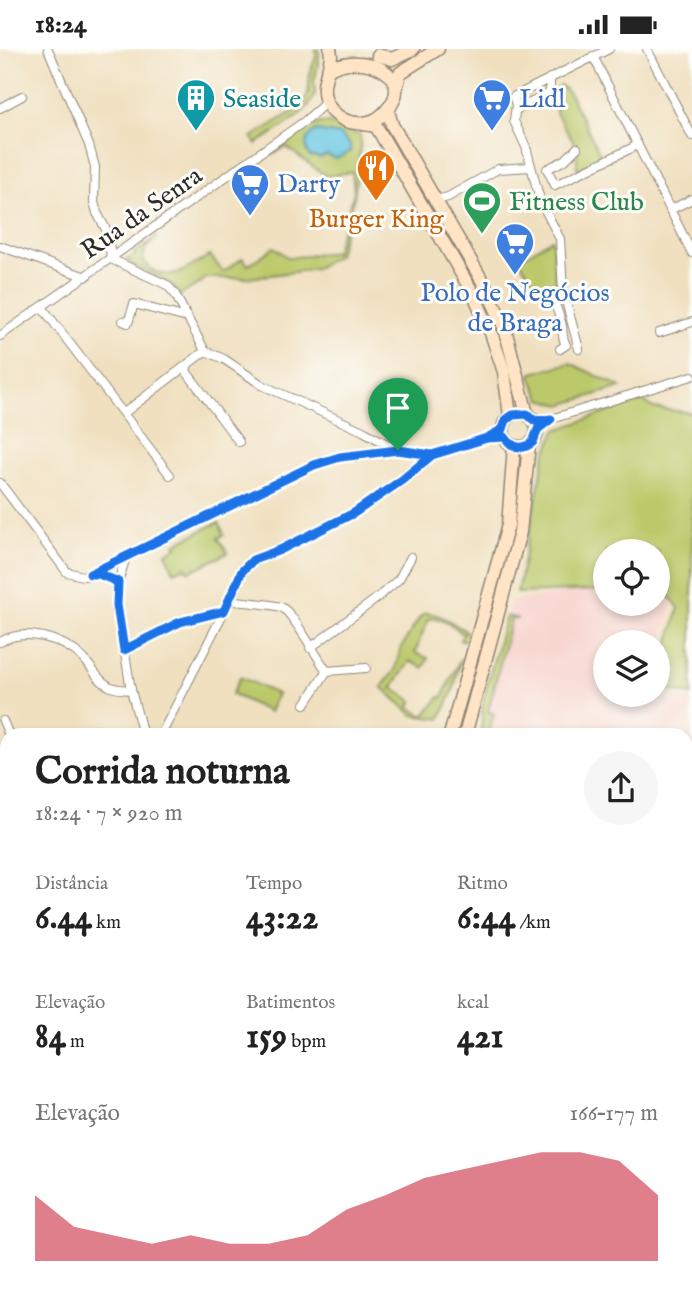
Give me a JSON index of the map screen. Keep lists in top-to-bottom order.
{
  "streets": {
    "street": ["Rua da Senra"]
  },
  "places": {
    "building": ["Seaside"],
    "supermarket": ["Lidl", "Darty", "Polo de Negócios de Braga"],
    "restaurant": ["Burger King"],
    "sports": ["Fitness Club"]
  },
  "page": {
    "status": "18:24",
    "heading": ["Corrida noturna", "18:24 · 7 × 920 m"],
    "stats": [
      ["Distância", "6.44 km"],
      ["Tempo", "43:22"],
      ["Ritmo", "6:44 /km"],
      ["Elevação", "84 m"],
      ["Batimentos", "159 bpm"],
      ["kcal", "421"]
    ],
    "chart": ["Elevação", "166–177 m"]
  }
}
